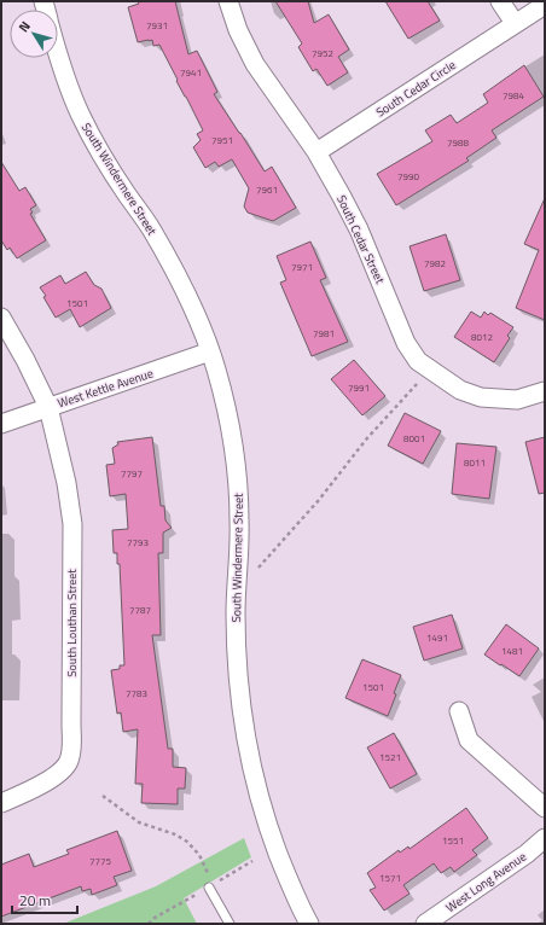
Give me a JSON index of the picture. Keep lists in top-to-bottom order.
{
  "streets": {
    "street": [
      "South Cedar Circle",
      "South Windermere Street",
      "South Cedar Street",
      "West Kettle Avenue",
      "South Louthan Street",
      "West Long Avenue"
    ]
  },
  "crossings": [
    ["South Cedar Circle", "South Cedar Street"],
    ["South Windermere Street", "West Kettle Avenue"],
    ["West Kettle Avenue", "South Louthan Street"]
  ],
  "house_numbers": [
    "7931",
    "7952",
    "7941",
    "7984",
    "7951",
    "7988",
    "7990",
    "7961",
    "7982",
    "7971",
    "1501",
    "7981",
    "8012",
    "7991",
    "8001",
    "8011",
    "7797",
    "7793",
    "7787",
    "1491",
    "1481",
    "1501",
    "7783",
    "1521",
    "1551",
    "7775",
    "1571"
  ],
  "scale_bar": "20 m",
  "north": "top left"
}
